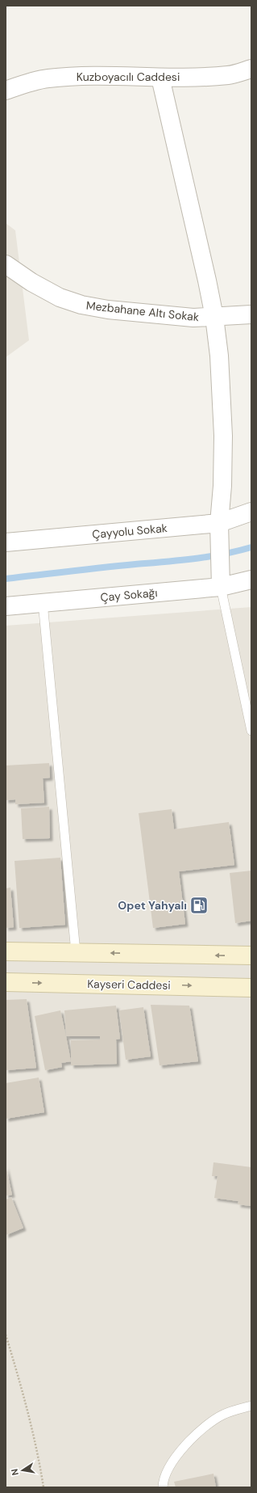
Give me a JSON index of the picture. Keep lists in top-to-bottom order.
{
  "streets": {
    "main road": ["Kayseri Caddesi"],
    "street": [
      "Kuzboyacılı Caddesi",
      "Mezbahane Altı Sokak",
      "Çayyolu Sokak",
      "Çay Sokağı"
    ]
  },
  "places": {
    "fuel station": ["Opet Yahyalı"]
  },
  "north": "left"
}
